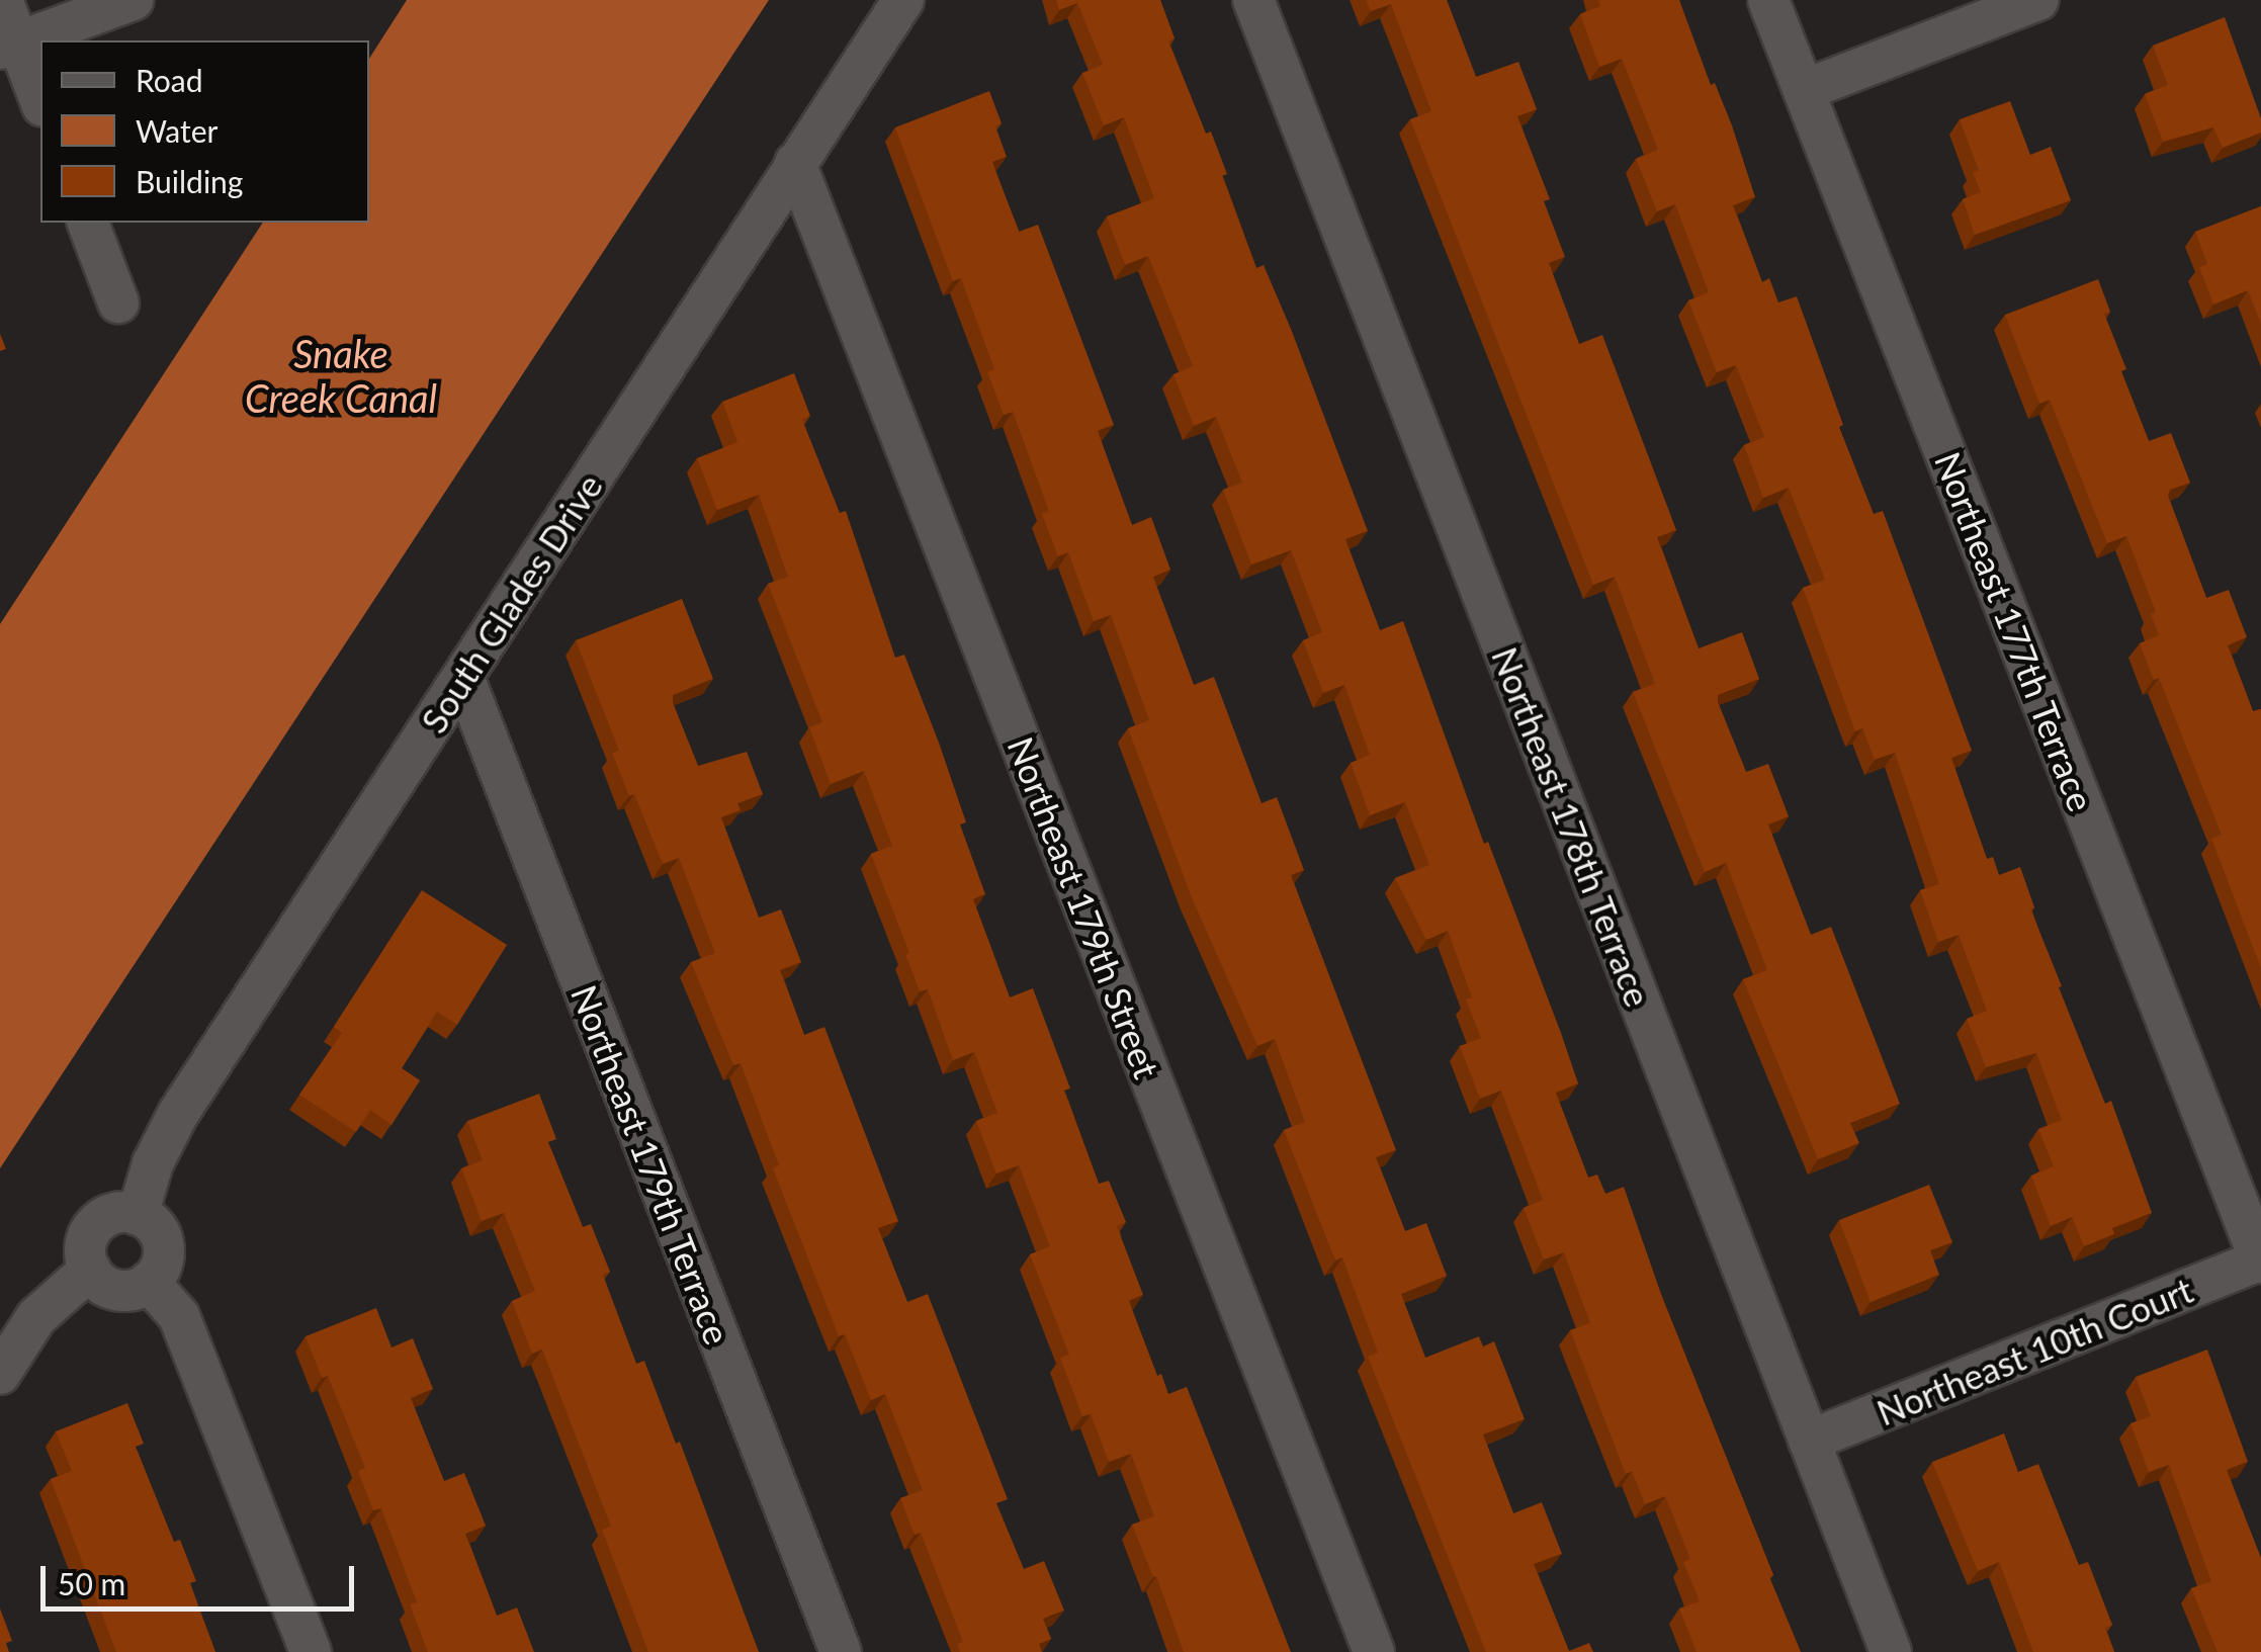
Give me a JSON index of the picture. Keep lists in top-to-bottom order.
{
  "streets": {
    "street": [
      "South Glades Drive",
      "Northeast 177th Terrace",
      "Northeast 178th Terrace",
      "Northeast 179th Street",
      "Northeast 179th Terrace",
      "Northeast 10th Court"
    ]
  },
  "crossings": [
    ["South Glades Drive", "Northeast 179th Street"],
    ["South Glades Drive", "Northeast 179th Terrace"],
    ["Northeast 177th Terrace", "Northeast 10th Court"],
    ["Northeast 178th Terrace", "Northeast 10th Court"]
  ],
  "water": ["Snake Creek Canal"],
  "legend": ["Road", "Water", "Building"],
  "scale_bar": "50 m"
}
